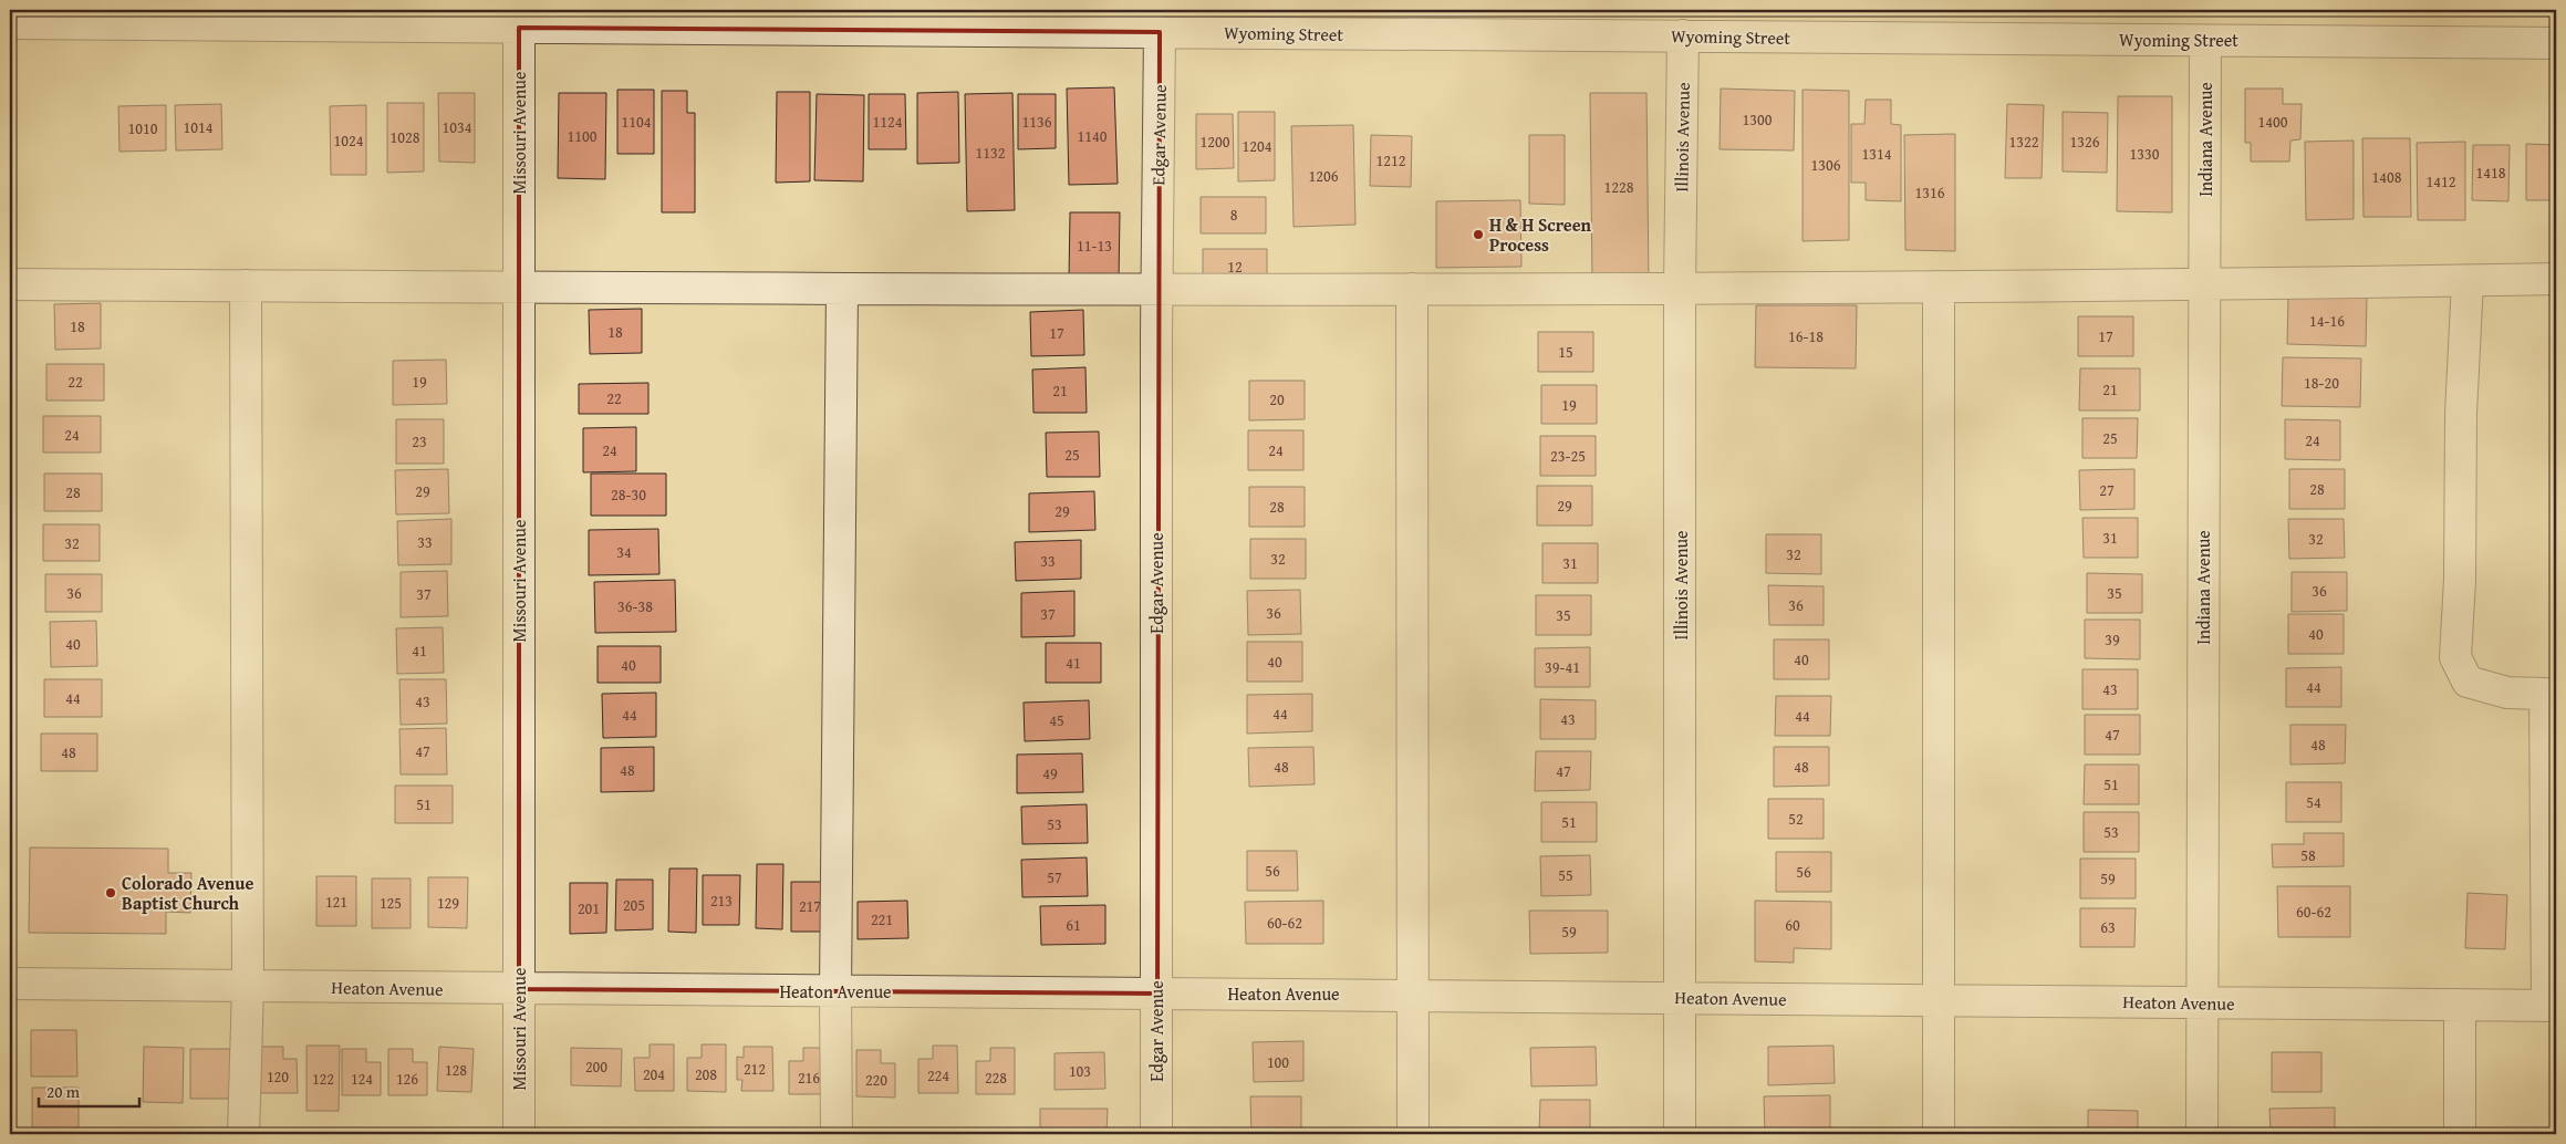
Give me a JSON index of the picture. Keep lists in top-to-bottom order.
{
  "streets": {
    "street": [
      "Wyoming Street",
      "Missouri Avenue",
      "Edgar Avenue",
      "Illinois Avenue",
      "Indiana Avenue",
      "Heaton Avenue"
    ]
  },
  "crossings": [
    ["Wyoming Street", "Missouri Avenue"],
    ["Wyoming Street", "Edgar Avenue"],
    ["Wyoming Street", "Illinois Avenue"],
    ["Wyoming Street", "Indiana Avenue"],
    ["Missouri Avenue", "Heaton Avenue"],
    ["Edgar Avenue", "Heaton Avenue"],
    ["Illinois Avenue", "Heaton Avenue"],
    ["Indiana Avenue", "Heaton Avenue"]
  ],
  "places": ["H & H Screen Process", "Colorado Avenue Baptist Church"],
  "house_numbers": [
    "1300",
    "1104",
    "1124",
    "1136",
    "1400",
    "1014",
    "1034",
    "1010",
    "1100",
    "1140",
    "1028",
    "1024",
    "1200",
    "1322",
    "1326",
    "1204",
    "1132",
    "1314",
    "1330",
    "1212",
    "1306",
    "1418",
    "1206",
    "1408",
    "1412",
    "1228",
    "1316",
    "8",
    "11-13",
    "12",
    "14-16",
    "18",
    "18",
    "17",
    "16-18",
    "17",
    "15",
    "22",
    "19",
    "18-20",
    "21",
    "21",
    "22",
    "20",
    "19",
    "24",
    "25",
    "24",
    "23",
    "24",
    "24",
    "25",
    "23-25",
    "28",
    "27",
    "29",
    "28",
    "28-30",
    "29",
    "28",
    "29",
    "31",
    "32",
    "33",
    "32",
    "34",
    "32",
    "32",
    "33",
    "31",
    "36",
    "36",
    "35",
    "37",
    "36",
    "36-38",
    "36",
    "37",
    "35",
    "40",
    "39",
    "40",
    "41",
    "40",
    "40",
    "41",
    "40",
    "39-41",
    "44",
    "43",
    "44",
    "43",
    "44",
    "44",
    "44",
    "43",
    "45",
    "47",
    "48",
    "47",
    "48",
    "48",
    "48",
    "48",
    "47",
    "49",
    "51",
    "54",
    "51",
    "52",
    "51",
    "53",
    "53",
    "58",
    "56",
    "56",
    "55",
    "57",
    "59",
    "213",
    "121",
    "125",
    "129",
    "205",
    "217",
    "201",
    "60-62",
    "221",
    "60-62",
    "61",
    "60",
    "63",
    "59",
    "100",
    "200",
    "212",
    "128",
    "103",
    "204",
    "208",
    "224",
    "120",
    "216",
    "228",
    "122",
    "124",
    "126",
    "220"
  ],
  "scale_bar": "20 m"
}
